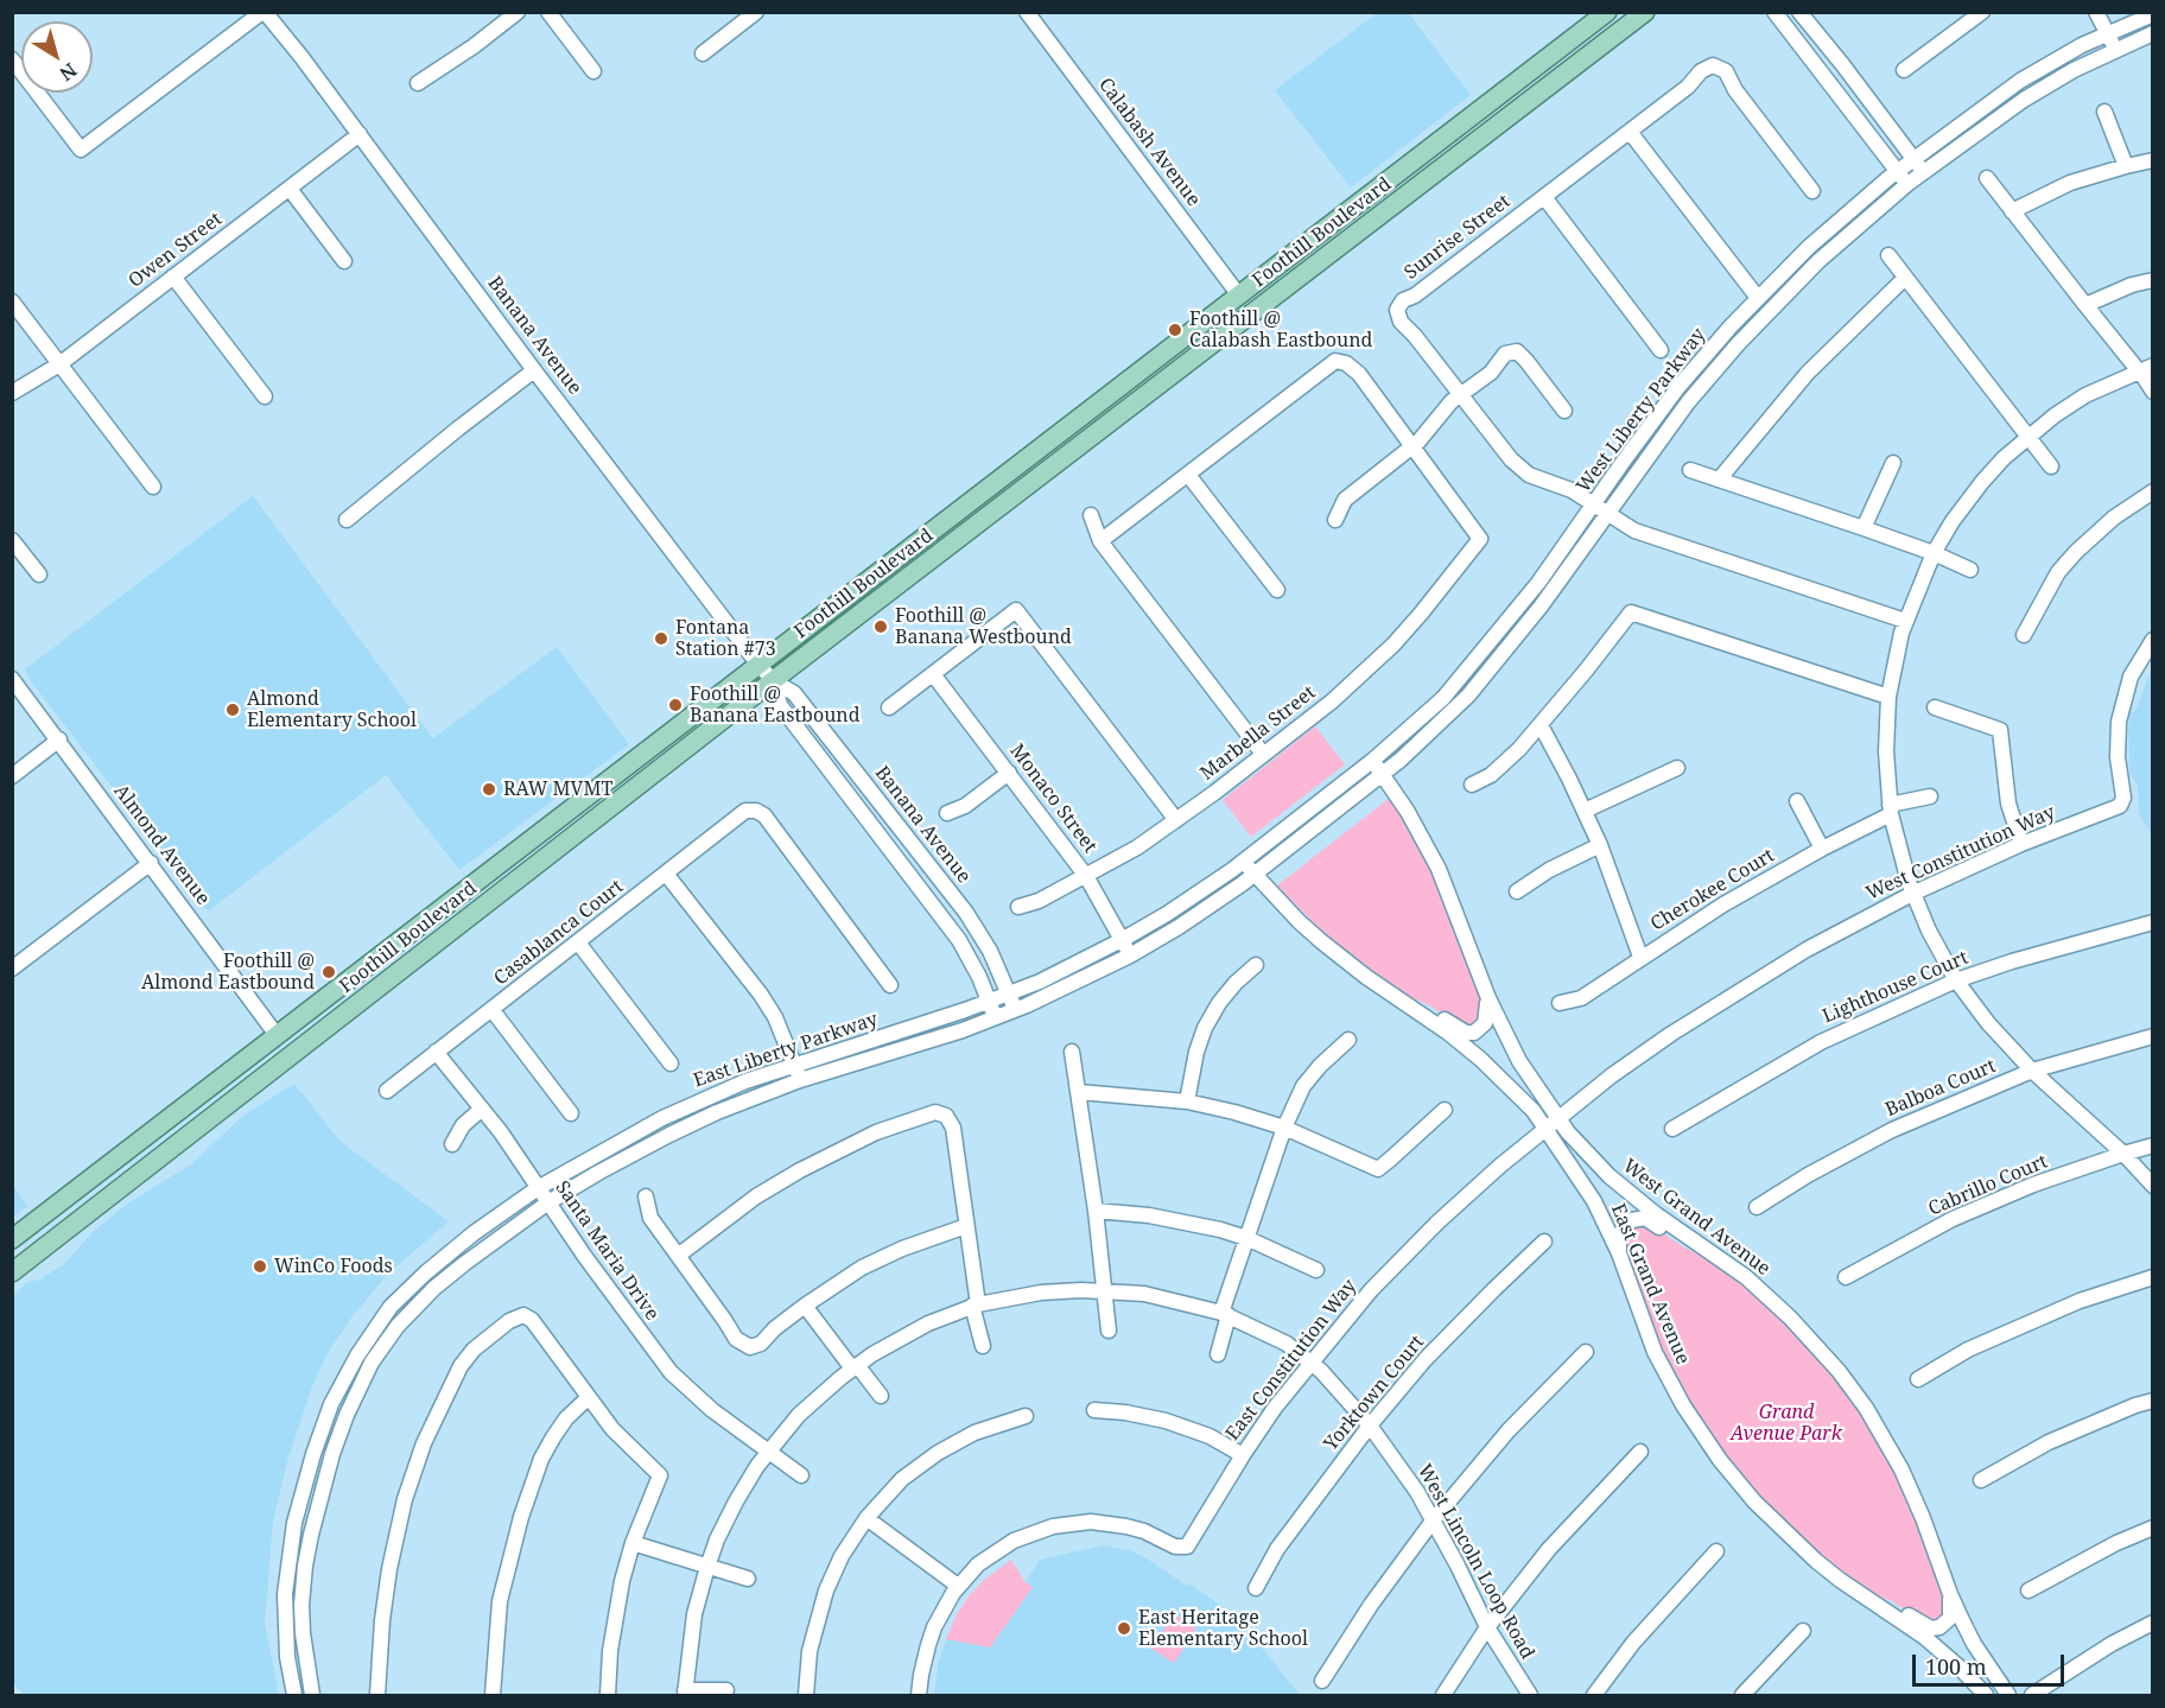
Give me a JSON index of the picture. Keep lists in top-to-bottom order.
{
  "streets": {
    "main road": ["Foothill Boulevard"],
    "street": [
      "Calabash Avenue",
      "Sunrise Street",
      "Owen Street",
      "Banana Avenue",
      "West Liberty Parkway",
      "Marbella Street",
      "Monaco Street",
      "Almond Avenue",
      "West Constitution Way",
      "Cherokee Court",
      "Casablanca Court",
      "Lighthouse Court",
      "East Liberty Parkway",
      "Balboa Court",
      "Cabrillo Court",
      "West Grand Avenue",
      "Santa Maria Drive",
      "East Grand Avenue",
      "East Constitution Way",
      "Yorktown Court",
      "West Lincoln Loop Road"
    ]
  },
  "crossings": [
    ["Calabash Avenue", "Foothill Boulevard"],
    ["Foothill Boulevard", "Banana Avenue"],
    ["Foothill Boulevard", "Almond Avenue"],
    ["Sunrise Street", "West Liberty Parkway"],
    ["Owen Street", "Banana Avenue"],
    ["Banana Avenue", "East Liberty Parkway"],
    ["West Liberty Parkway", "East Liberty Parkway"],
    ["West Liberty Parkway", "West Grand Avenue"],
    ["West Liberty Parkway", "East Grand Avenue"],
    ["Marbella Street", "Monaco Street"],
    ["Monaco Street", "East Liberty Parkway"],
    ["West Constitution Way", "East Constitution Way"],
    ["Casablanca Court", "Santa Maria Drive"],
    ["East Liberty Parkway", "Santa Maria Drive"],
    ["East Liberty Parkway", "East Grand Avenue"],
    ["West Grand Avenue", "East Constitution Way"],
    ["Santa Maria Drive", "West Lincoln Loop Road"],
    ["East Grand Avenue", "East Constitution Way"],
    ["East Constitution Way", "West Lincoln Loop Road"],
    ["Yorktown Court", "West Lincoln Loop Road"]
  ],
  "parks": ["Grand Avenue Park"],
  "places": [
    "Foothill @ Calabash Eastbound",
    "Foothill @ Banana Westbound",
    "Fontana Station #73",
    "Foothill @ Banana Eastbound",
    "Almond Elementary School",
    "RAW MVMT",
    "Foothill @ Almond Eastbound",
    "WinCo Foods",
    "East Heritage Elementary School"
  ],
  "scale_bar": "100 m",
  "north": "bottom right"
}
